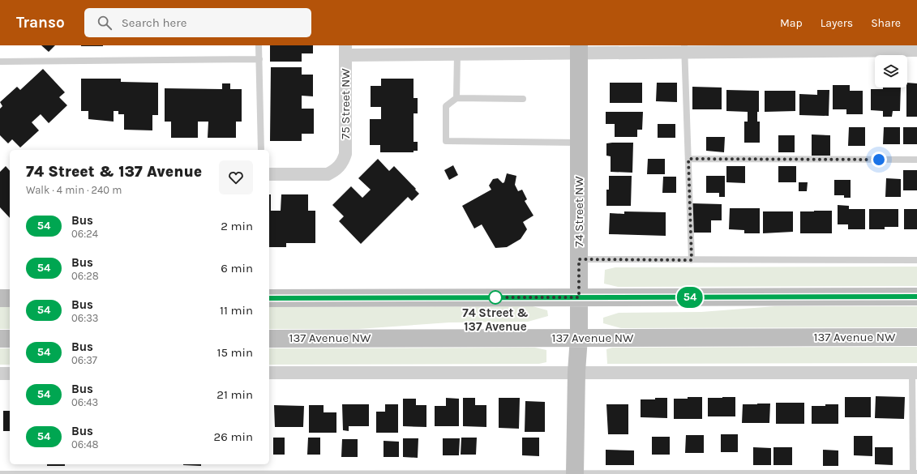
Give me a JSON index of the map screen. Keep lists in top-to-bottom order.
{
  "streets": {
    "main road": ["74 Street NW", "137 Avenue NW"],
    "street": ["75 Street NW"]
  },
  "crossings": [
    ["74 Street NW", "137 Avenue NW"]
  ],
  "places": ["74 Street & 137 Avenue"],
  "lines": ["bus line 54"],
  "page": {
    "header": "Transo",
    "search": "Search here",
    "nav": ["Map", "Layers", "Share"],
    "on_map": "54",
    "heading": ["74 Street & 137 Avenue", "Walk · 4 min · 240 m"],
    "list": [
      {
        "mark": "54",
        "name": "Bus",
        "note": "06:24",
        "value": "2 min"
      },
      {
        "mark": "54",
        "name": "Bus",
        "note": "06:28",
        "value": "6 min"
      },
      {
        "mark": "54",
        "name": "Bus",
        "note": "06:33",
        "value": "11 min"
      },
      {
        "mark": "54",
        "name": "Bus",
        "note": "06:37",
        "value": "15 min"
      },
      {
        "mark": "54",
        "name": "Bus",
        "note": "06:43",
        "value": "21 min"
      },
      {
        "mark": "54",
        "name": "Bus",
        "note": "06:48",
        "value": "26 min"
      }
    ]
  }
}
